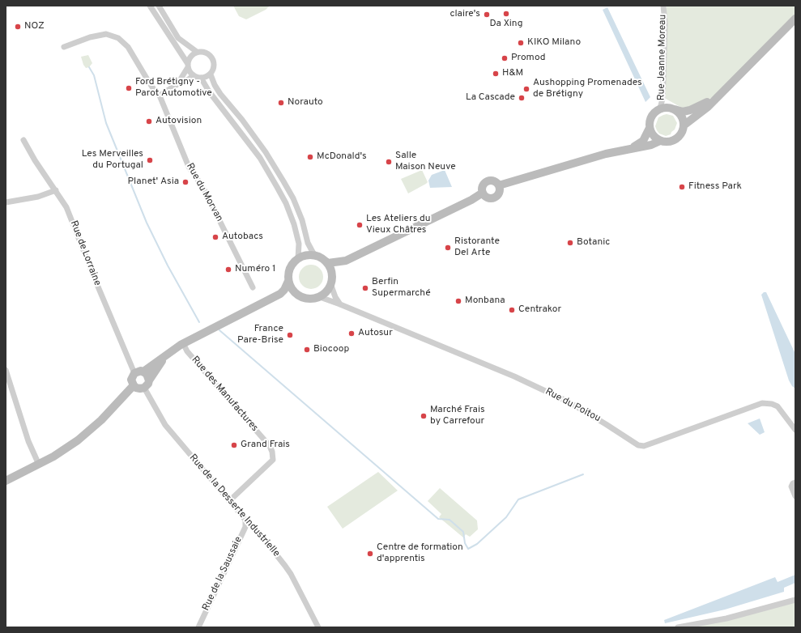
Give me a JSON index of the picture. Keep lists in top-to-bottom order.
{
  "streets": {
    "street": [
      "Rue Jeanne Moreau",
      "Rue du Morvan",
      "Rue de Lorraine",
      "Rue des Manufactures",
      "Rue du Poitou",
      "Rue de la Desserte Industrielle",
      "Rue de la Saussaie"
    ]
  },
  "crossings": [
    ["Rue de Lorraine", "Rue de la Desserte Industrielle"],
    ["Rue des Manufactures", "Rue de la Desserte Industrielle"],
    ["Rue de la Desserte Industrielle", "Rue de la Saussaie"]
  ],
  "places": [
    "Da Xing",
    "claire's",
    "NOZ",
    "KIKO Milano",
    "Promod",
    "H&M",
    "Ford Brétigny - Parot Automotive",
    "Aushopping Promenades de Brétigny",
    "La Cascade",
    "Norauto",
    "Autovision",
    "McDonald's",
    "Les Merveilles du Portugal",
    "Salle Maison Neuve",
    "Planet' Asia",
    "Fitness Park",
    "Les Ateliers du Vieux Châtres",
    "Autobacs",
    "Botanic",
    "Ristorante Del Arte",
    "Numéro 1",
    "Berfin Supermarché",
    "Monbana",
    "Centrakor",
    "Autosur",
    "France Pare-Brise",
    "Biocoop",
    "Marché Frais by Carrefour",
    "Grand Frais",
    "Centre de formation d'apprentis"
  ]
}
